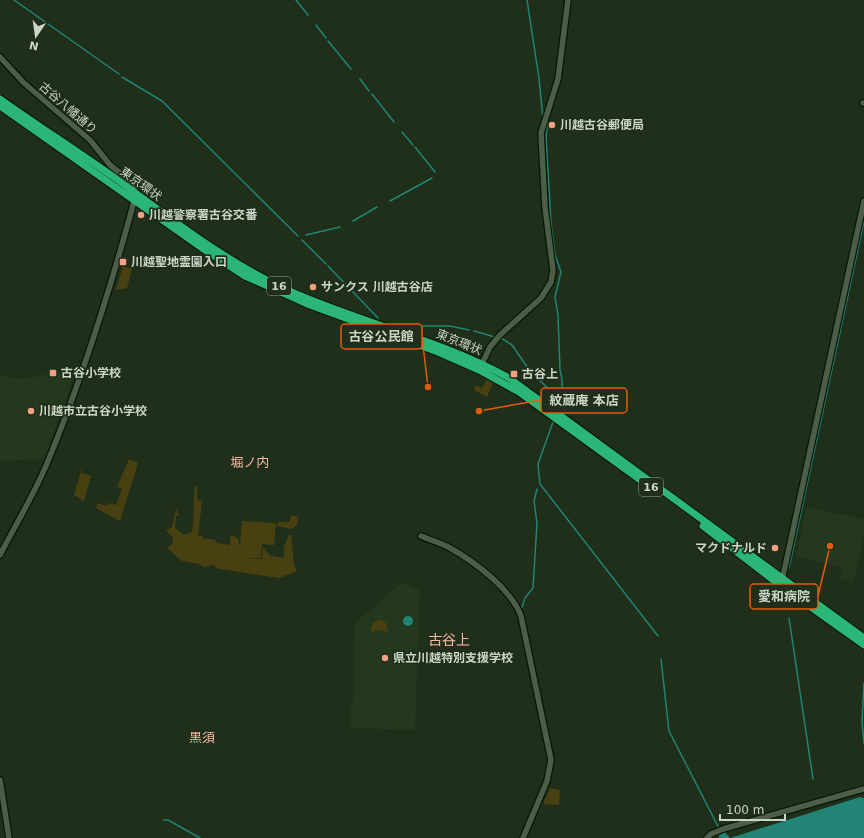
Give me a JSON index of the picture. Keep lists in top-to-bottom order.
{
  "streets": {
    "highway": ["東京環状", "16"],
    "street": ["古谷八幡通り"]
  },
  "crossings": [
    ["古谷八幡通り", "東京環状"]
  ],
  "districts": ["堀ノ内", "古谷上", "黒須"],
  "places": {
    "other": [
      "川越古谷郵便局",
      "川越警察署古谷交番",
      "サンクス 川越古谷店",
      "古谷公民館",
      "川越市立古谷小学校",
      "紋蔵庵 本店",
      "愛和病院",
      "マクドナルド",
      "県立川越特別支援学校"
    ],
    "transit": ["川越聖地霊園入口", "古谷小学校", "古谷上"]
  },
  "scale_bar": "100 m",
  "north": "bottom"
}
